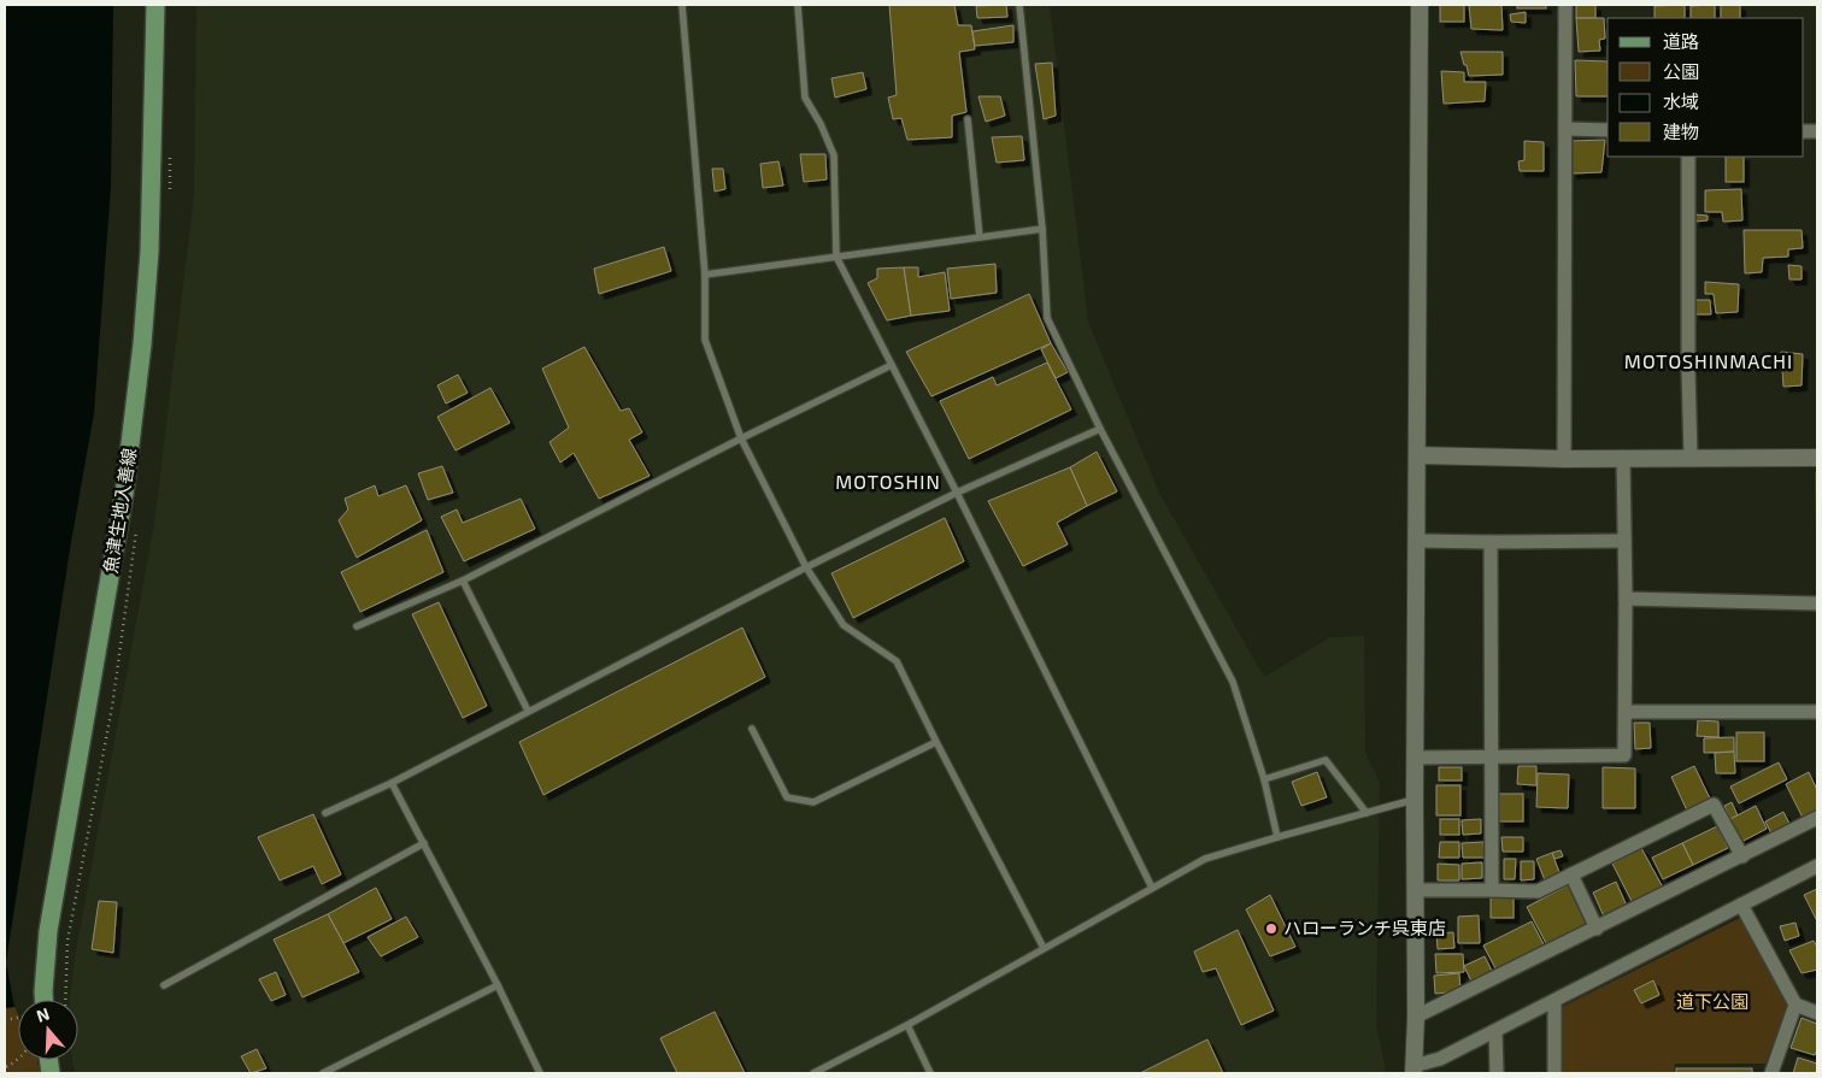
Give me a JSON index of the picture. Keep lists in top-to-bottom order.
{
  "streets": {
    "main road": ["魚津生地入善線"]
  },
  "districts": ["MOTOSHINMACHI", "MOTOSHIN"],
  "parks": ["道下公園"],
  "places": ["ハローランチ呉東店"],
  "legend": [
    "道路",
    "公園",
    "水域",
    "建物"
  ],
  "north": "top"
}
